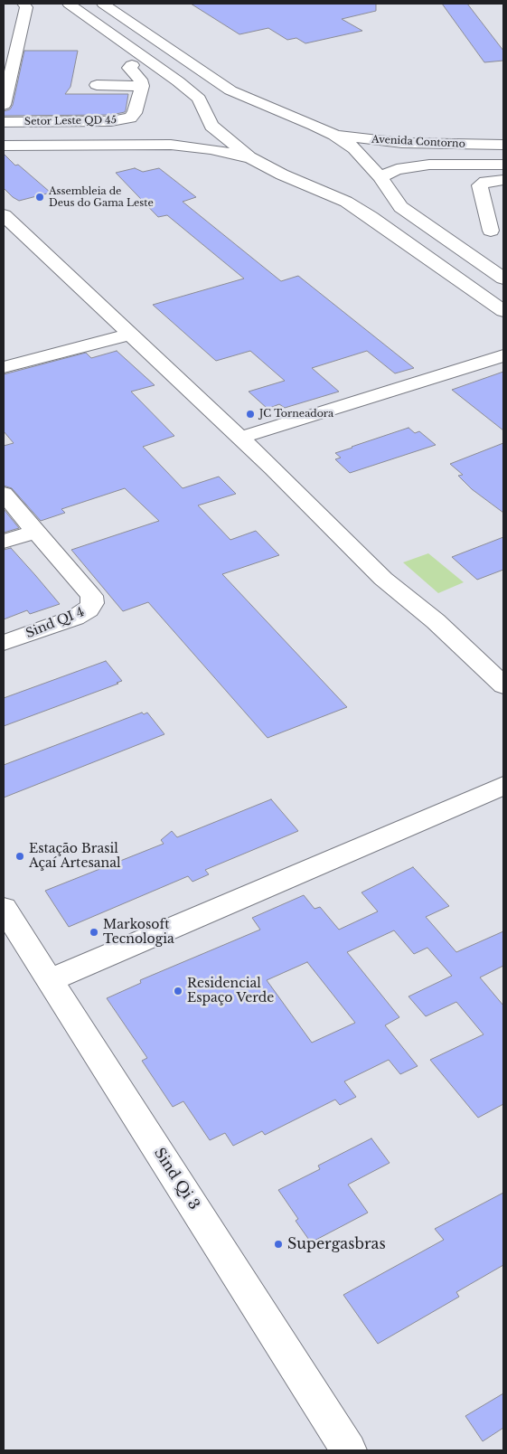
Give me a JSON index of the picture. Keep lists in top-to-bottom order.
{
  "streets": {
    "street": [
      "Setor Leste QD 45",
      "Avenida Contorno",
      "Sind QI 4",
      "Sind Qi 3"
    ]
  },
  "places": [
    "Assembleia de Deus do Gama Leste",
    "JC Torneadora",
    "Estação Brasil Açaí Artesanal",
    "Markosoft Tecnologia",
    "Residencial Espaço Verde",
    "Supergasbras"
  ]
}
